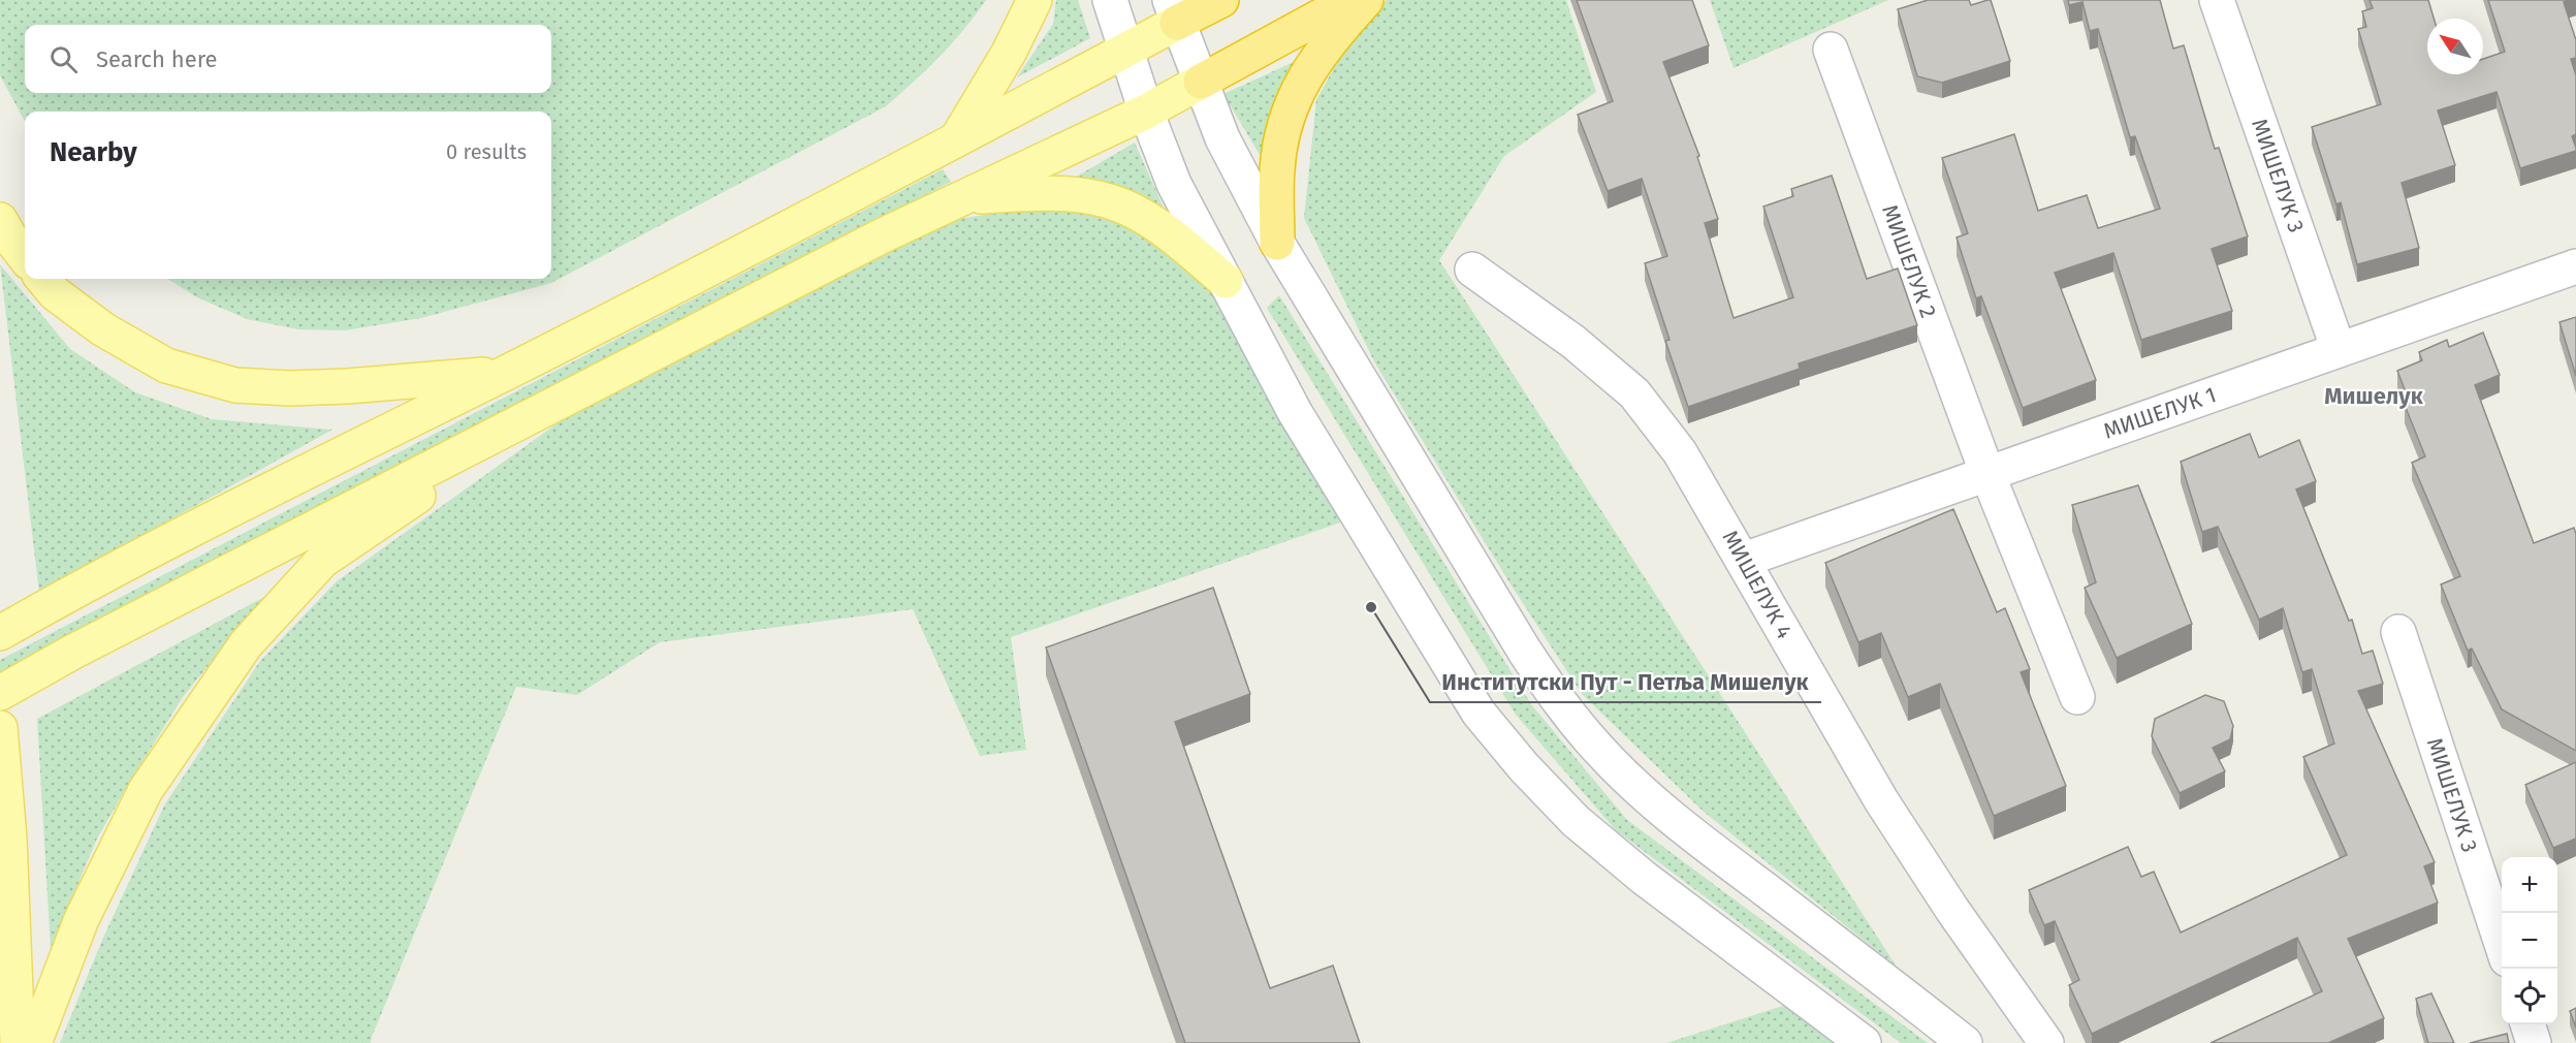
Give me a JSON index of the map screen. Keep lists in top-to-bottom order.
{
  "streets": {
    "street": [
      "МИШЕЛУК 3",
      "МИШЕЛУК 2",
      "МИШЕЛУК 1",
      "МИШЕЛУК 4"
    ]
  },
  "crossings": [
    ["МИШЕЛУК 3", "МИШЕЛУК 1"],
    ["МИШЕЛУК 2", "МИШЕЛУК 1"],
    ["МИШЕЛУК 1", "МИШЕЛУК 4"]
  ],
  "districts": ["Мишелук"],
  "places": ["Институтски Пут - Петља Мишелук"],
  "north": "top left",
  "page": {
    "search": "Search here",
    "heading": ["Nearby", "0 results"],
    "map_buttons": ["+", "−"]
  }
}
